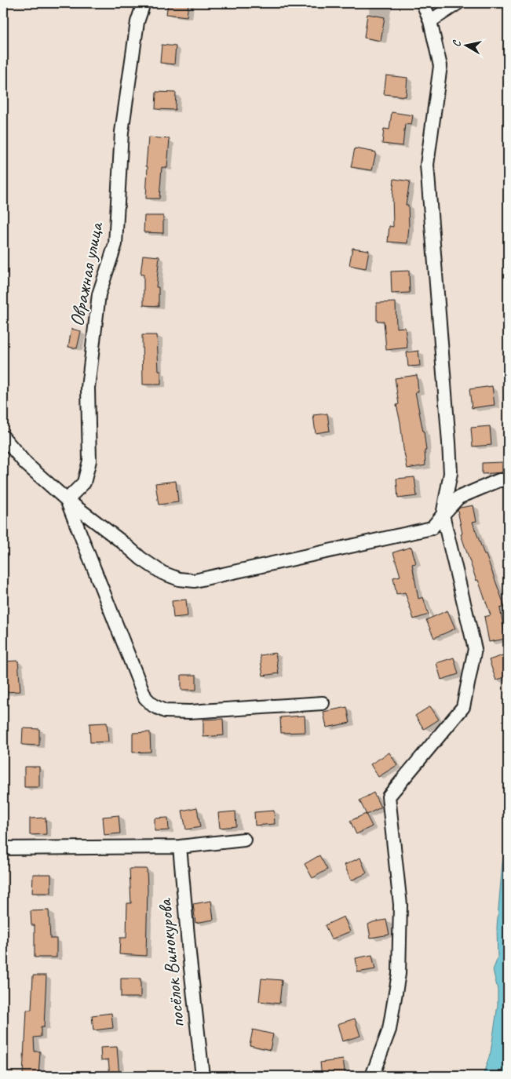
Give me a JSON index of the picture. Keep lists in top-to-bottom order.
{
  "streets": {
    "street": ["Овражная улица", "посёлок Винокурова"]
  },
  "north": "left"
}
